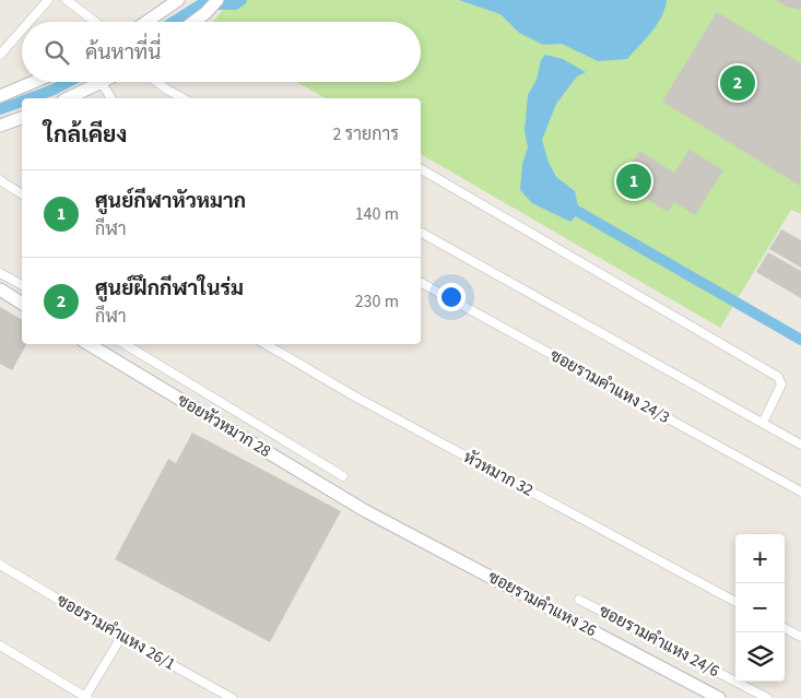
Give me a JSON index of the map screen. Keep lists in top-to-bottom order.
{
  "streets": {
    "street": [
      "ซอยรามคำแหง 24/3",
      "ซอยหัวหมาก 28",
      "หัวหมาก 32",
      "ซอยรามคำแหง 26",
      "ซอยรามคำแหง 26/1",
      "ซอยรามคำแหง 24/6"
    ]
  },
  "crossings": [
    ["ซอยหัวหมาก 28", "ซอยรามคำแหง 26"]
  ],
  "page": {
    "search": "ค้นหาที่นี่",
    "pins": ["2", "1"],
    "heading": ["ใกล้เคียง", "2 รายการ"],
    "list": [
      {
        "mark": "1",
        "name": "ศูนย์กีฬาหัวหมาก",
        "note": "กีฬา",
        "value": "140 m"
      },
      {
        "mark": "2",
        "name": "ศูนย์ฝึกกีฬาในร่ม",
        "note": "กีฬา",
        "value": "230 m"
      }
    ],
    "map_buttons": ["+", "−"]
  }
}
